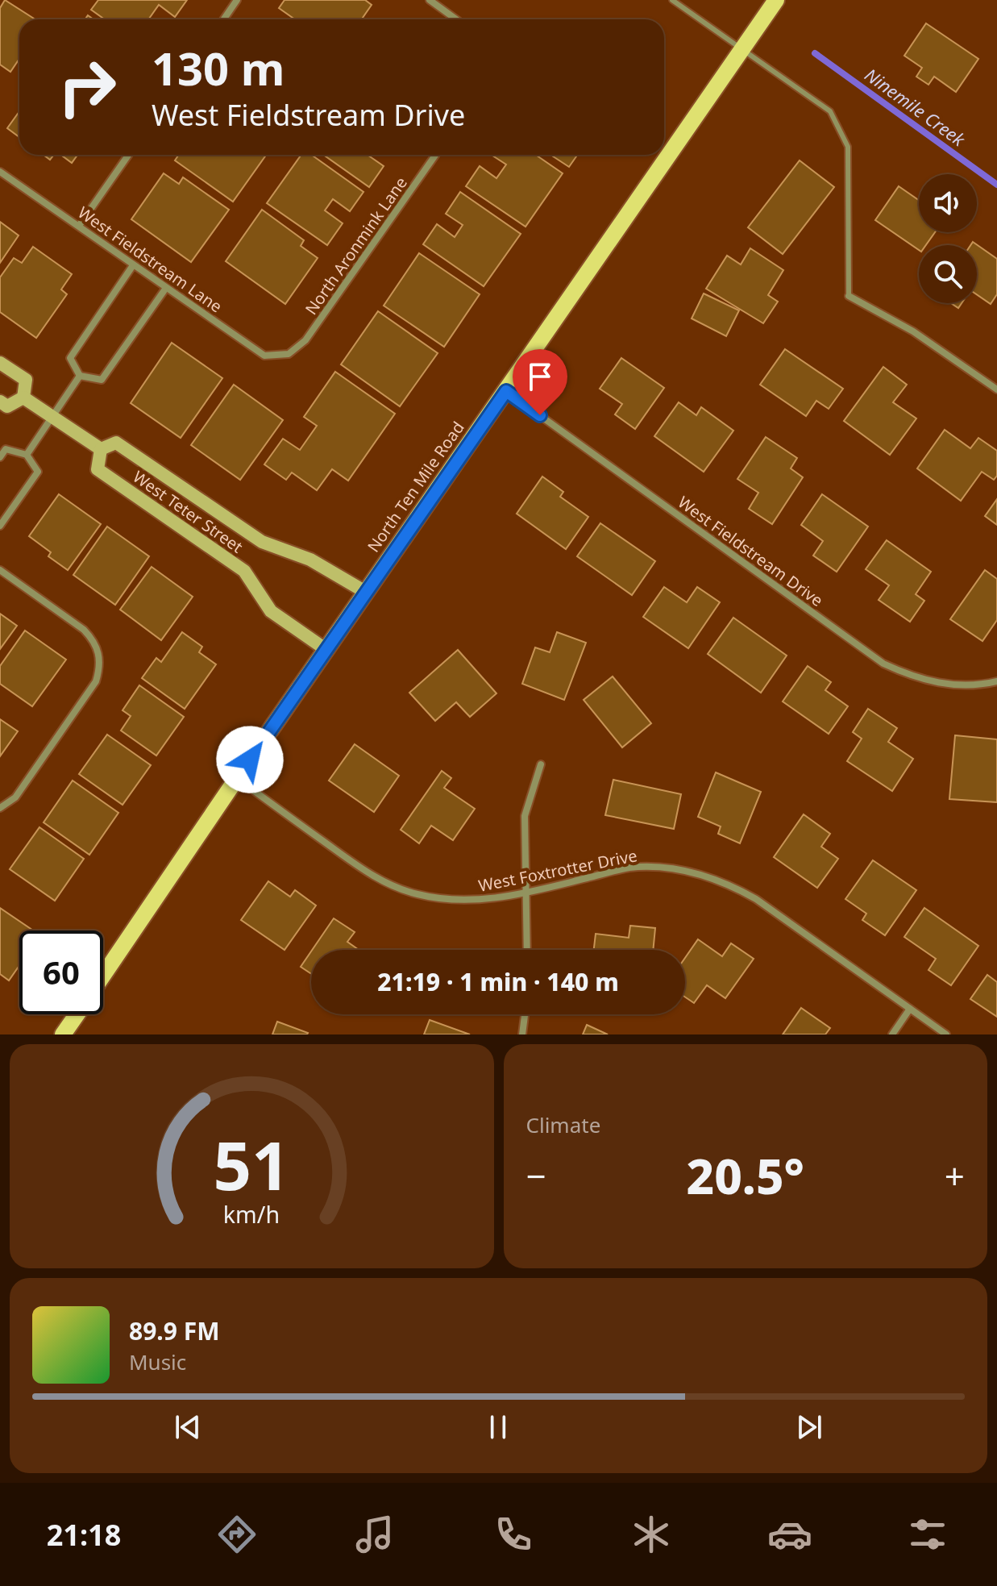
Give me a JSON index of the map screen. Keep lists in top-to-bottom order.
{
  "streets": {
    "main road": ["North Ten Mile Road"],
    "street": [
      "North Aronmink Lane",
      "West Fieldstream Lane",
      "West Teter Street",
      "West Fieldstream Drive",
      "West Foxtrotter Drive"
    ]
  },
  "crossings": [
    ["North Aronmink Lane", "West Fieldstream Lane"],
    ["North Ten Mile Road", "West Teter Street"],
    ["North Ten Mile Road", "West Fieldstream Drive"],
    ["North Ten Mile Road", "West Foxtrotter Drive"]
  ],
  "water": ["Ninemile Creek"],
  "page": {
    "turn": ["130 m", "West Fieldstream Drive"],
    "limit": "60",
    "trip": "21:19 · 1 min · 140 m",
    "tile": "Climate",
    "heat": ["−", "20.5°", "+"],
    "song": ["89.9 FM", "Music"],
    "tabs": "21:18",
    "gauge": ["51", "km/h"]
  }
}
